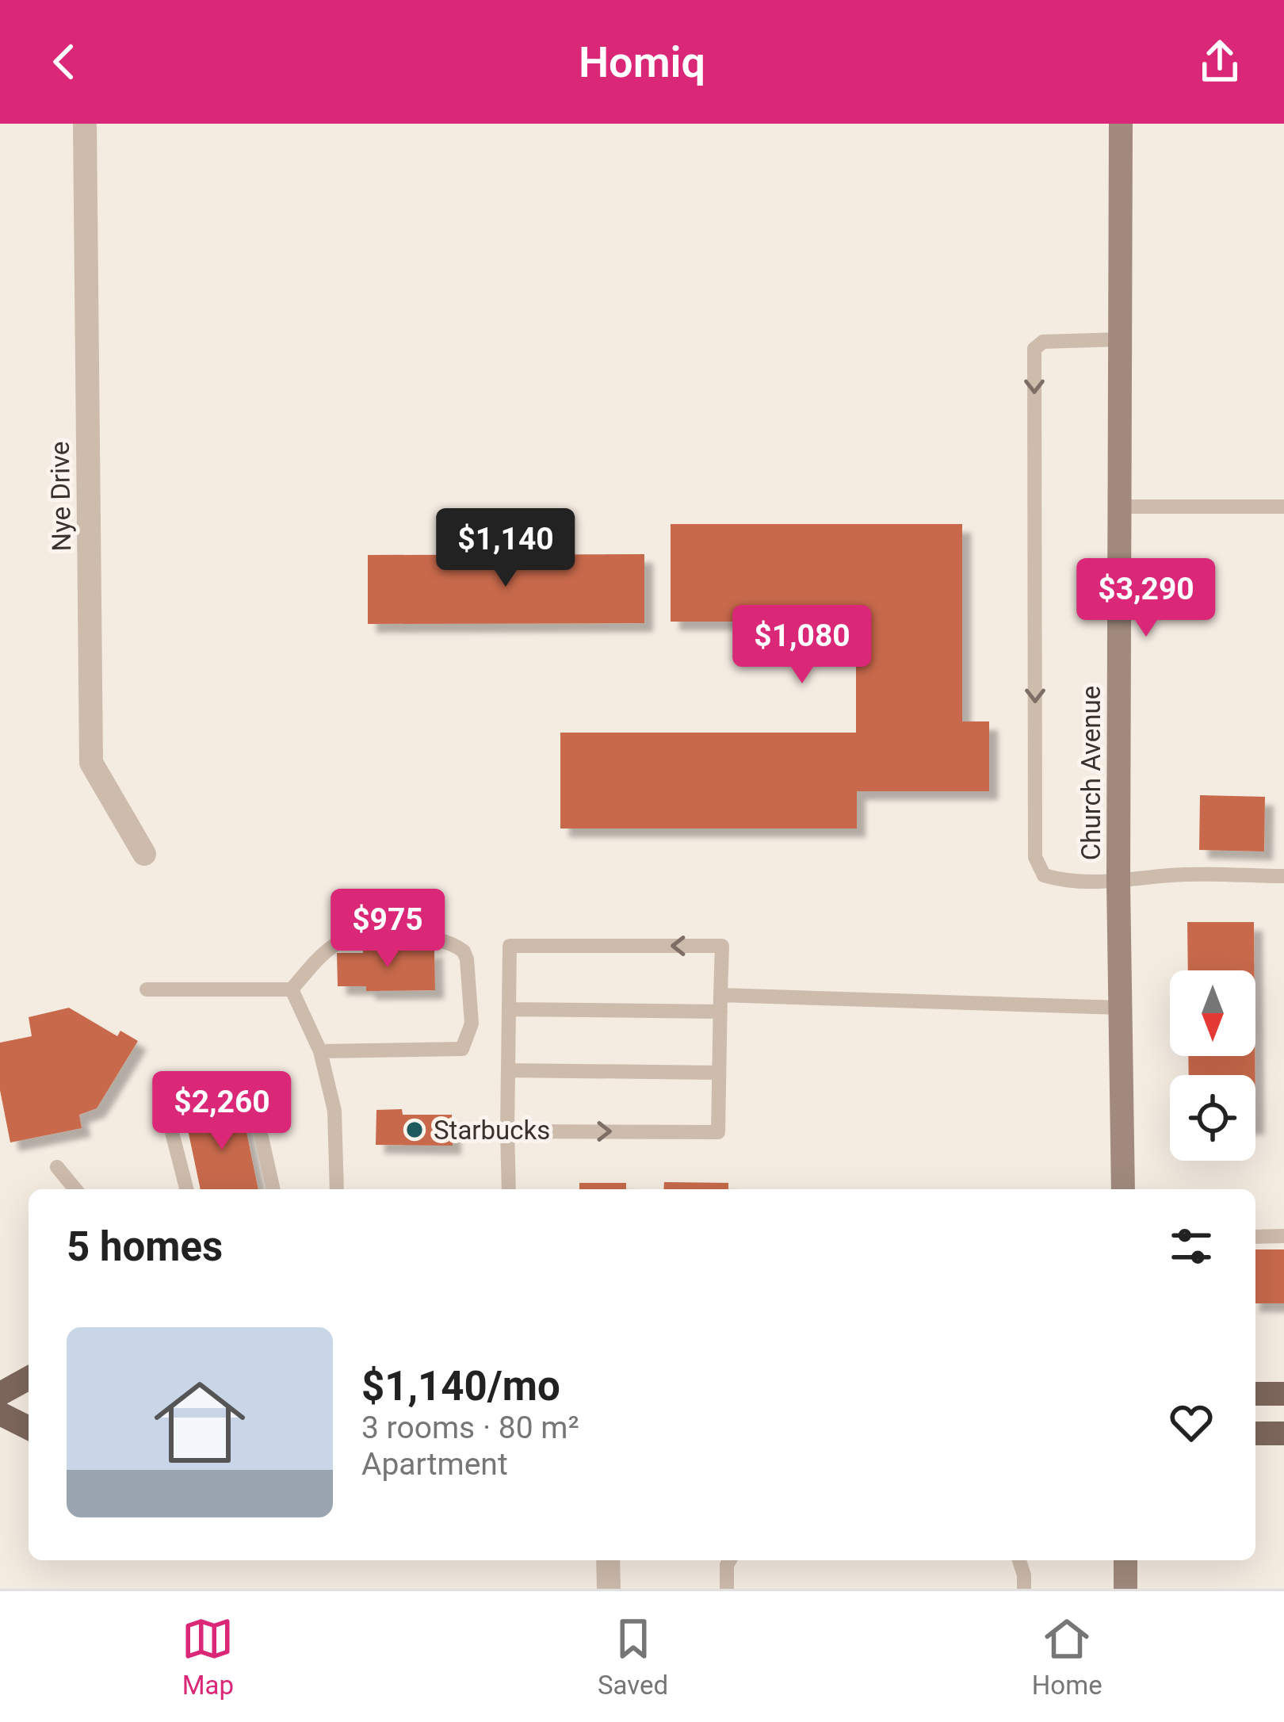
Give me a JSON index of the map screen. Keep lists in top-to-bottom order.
{
  "streets": {
    "street": ["Nye Drive", "Church Avenue"]
  },
  "places": ["Starbucks"],
  "north": "bottom",
  "page": {
    "header": "Homiq",
    "price": [
      "$1,140",
      "$3,290",
      "$1,080",
      "$975",
      "$2,260"
    ],
    "heading": "5 homes",
    "list": [
      {
        "name": "$1,140/mo",
        "note": "3 rooms · 80 m² · Apartment"
      }
    ],
    "tabs": ["Map", "Saved", "Home"]
  }
}
